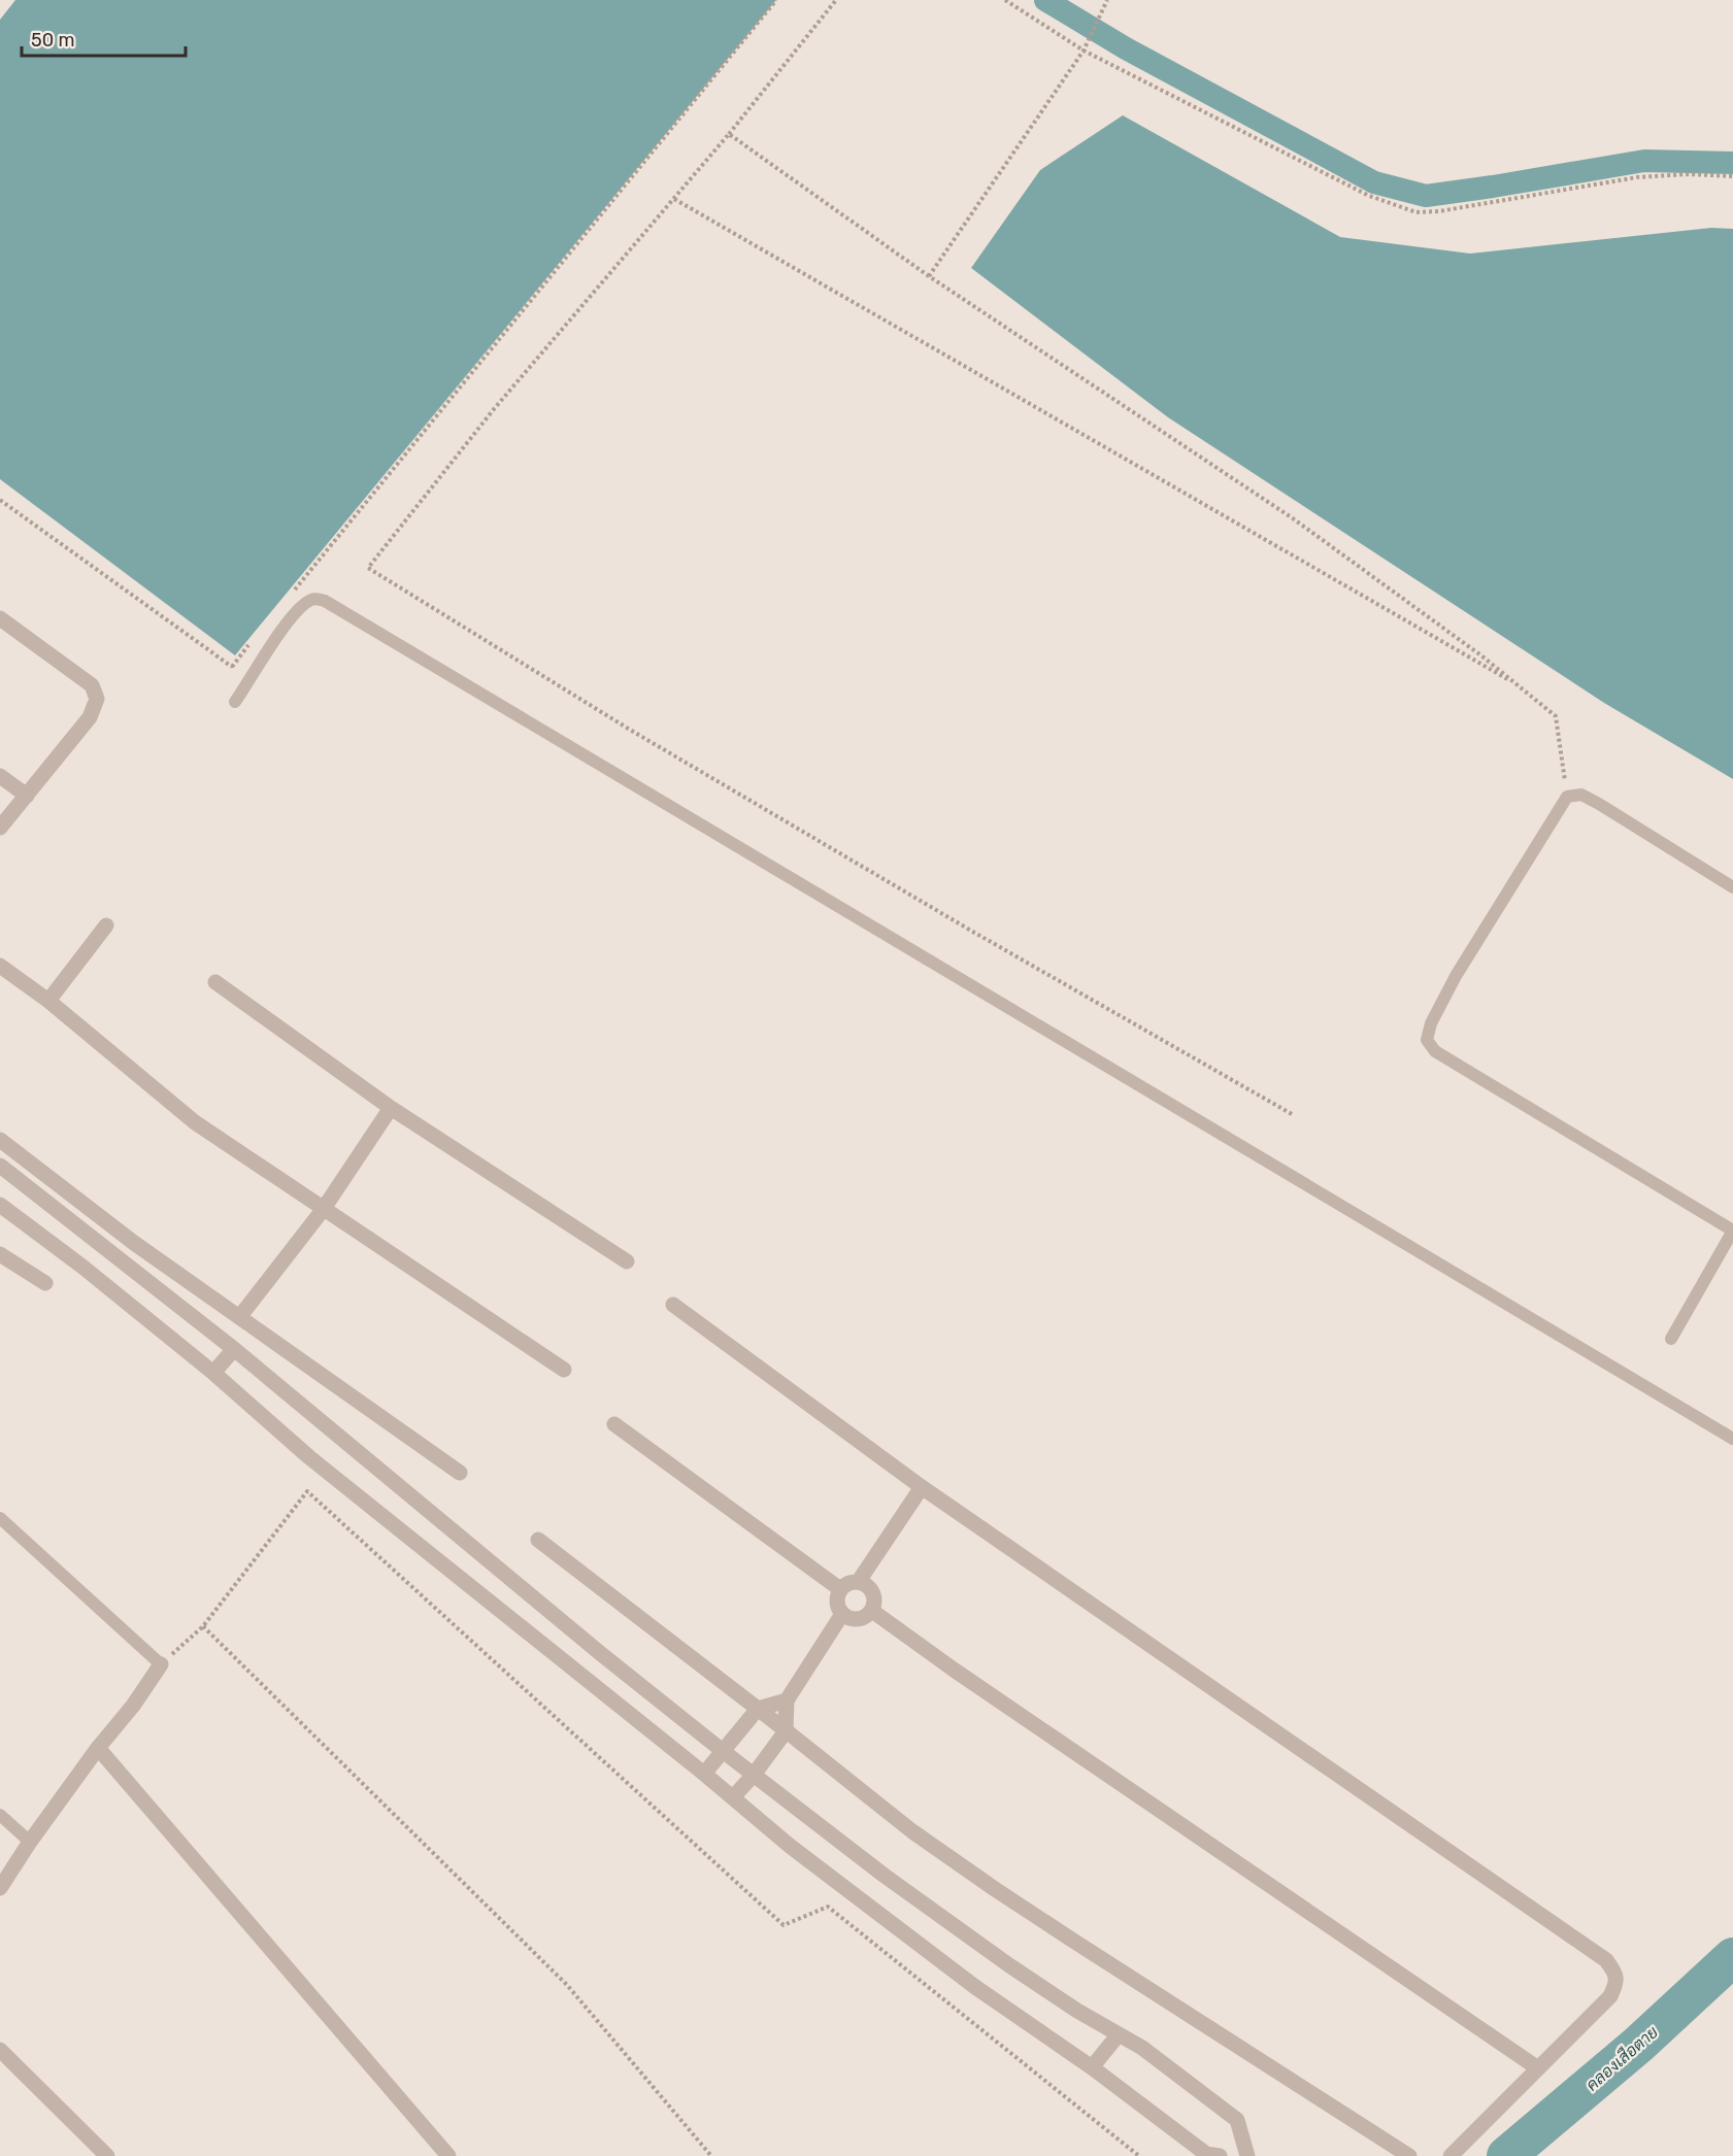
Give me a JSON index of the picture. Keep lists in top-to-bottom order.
{
  "water": ["คลองเสือตาย"],
  "scale_bar": "50 m"
}
